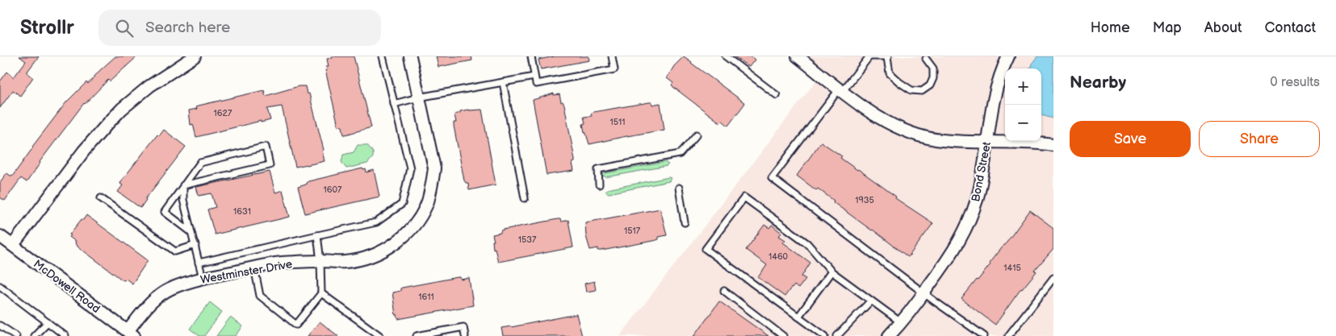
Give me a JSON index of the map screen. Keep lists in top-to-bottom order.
{
  "streets": {
    "street": ["Bond Street", "Westminster Drive", "McDowell Road"]
  },
  "crossings": [
    ["Westminster Drive", "McDowell Road"]
  ],
  "house_numbers": [
    "1627",
    "1511",
    "1607",
    "1935",
    "1631",
    "1517",
    "1537",
    "1460",
    "1415",
    "1611"
  ],
  "page": {
    "header": "Strollr",
    "search": "Search here",
    "nav": [
      "Home",
      "Map",
      "About",
      "Contact"
    ],
    "heading": ["Nearby", "0 results"],
    "map_buttons": ["+", "−"],
    "buttons": ["Save", "Share"]
  }
}
